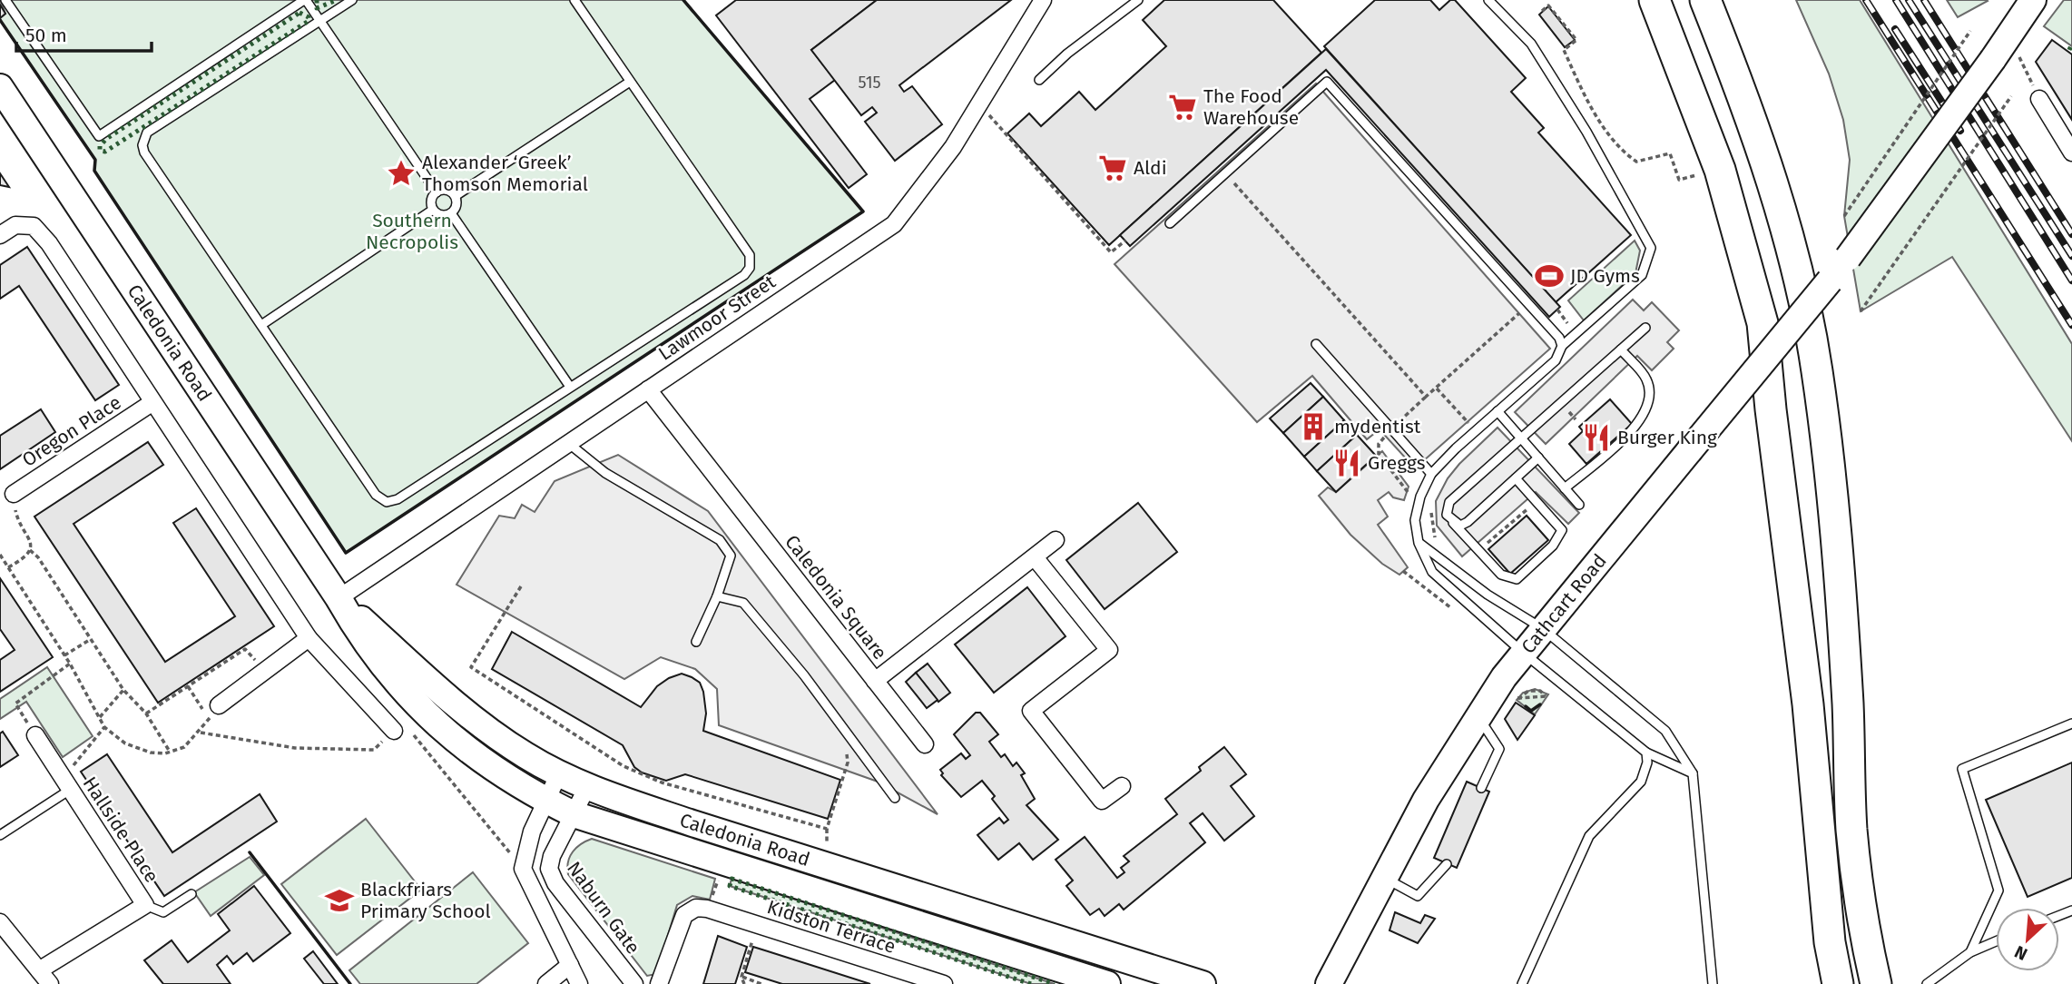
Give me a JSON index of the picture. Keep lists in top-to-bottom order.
{
  "streets": {
    "main road": ["Caledonia Road", "Cathcart Road"],
    "street": [
      "Lawmoor Street",
      "Oregon Place",
      "Caledonia Square",
      "Hallside Place",
      "Naburn Gate",
      "Kidston Terrace"
    ]
  },
  "crossings": [
    ["Lawmoor Street", "Caledonia Road"],
    ["Lawmoor Street", "Caledonia Square"],
    ["Caledonia Road", "Naburn Gate"]
  ],
  "parks": ["Southern Necropolis"],
  "places": {
    "supermarket": ["The Food Warehouse", "Aldi"],
    "place": ["Alexander ‘Greek’ Thomson Memorial"],
    "sports": ["JD Gyms"],
    "building": ["mydentist"],
    "restaurant": ["Burger King", "Greggs"],
    "school or university": ["Blackfriars Primary School"]
  },
  "house_numbers": ["515"],
  "scale_bar": "50 m",
  "north": "bottom left"
}
